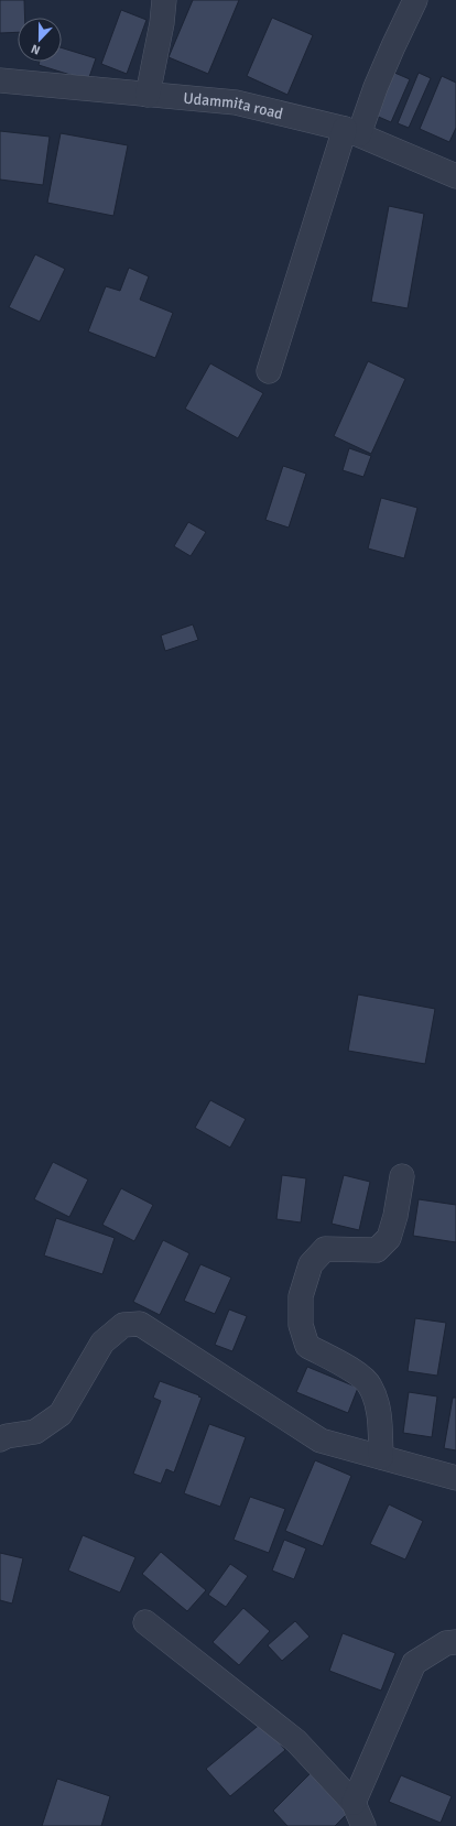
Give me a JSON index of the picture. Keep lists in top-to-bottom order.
{
  "streets": {
    "street": ["Udammita road"]
  },
  "north": "bottom"
}
